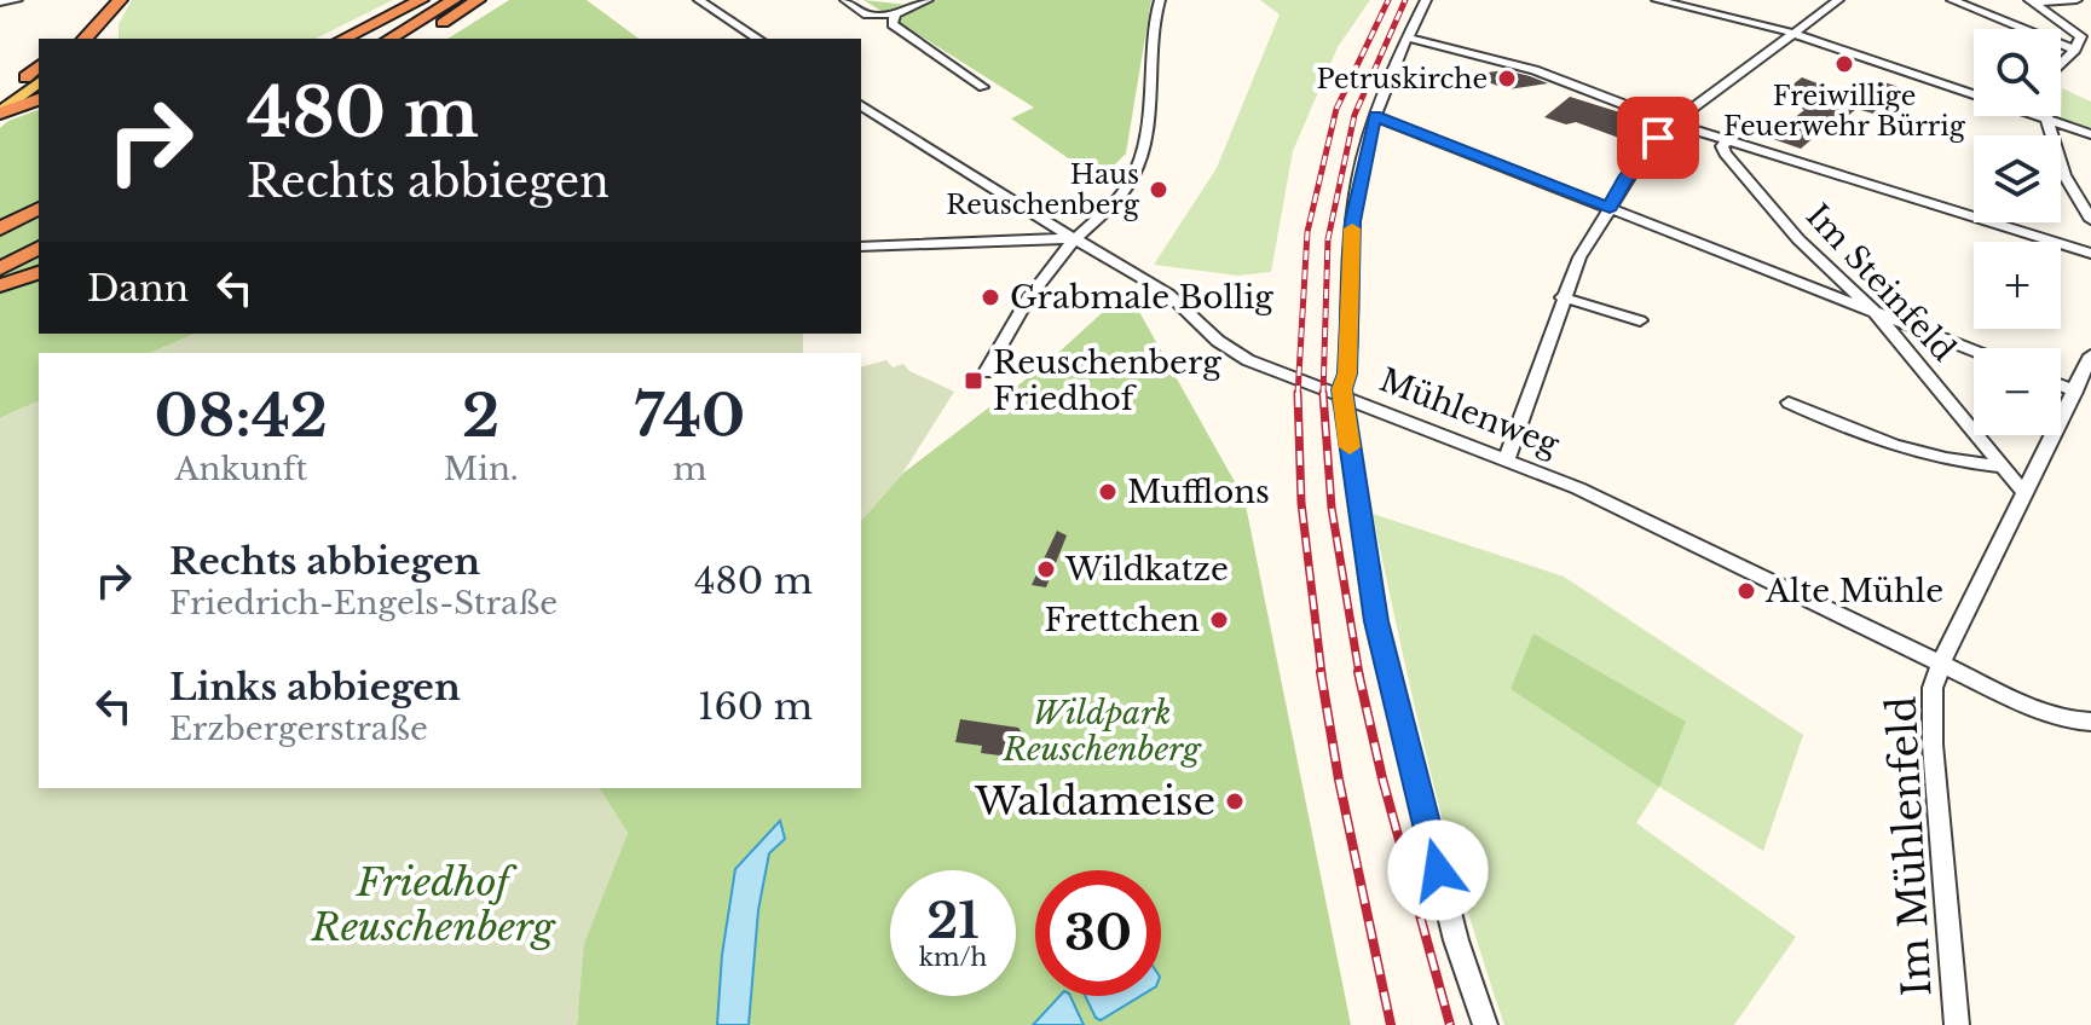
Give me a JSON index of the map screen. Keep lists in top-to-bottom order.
{
  "streets": {
    "street": ["Im Steinfeld", "Mühlenweg", "Im Mühlenfeld"]
  },
  "crossings": [
    ["Im Steinfeld", "Im Mühlenfeld"],
    ["Mühlenweg", "Im Mühlenfeld"]
  ],
  "parks": ["Wildpark Reuschenberg", "Friedhof Reuschenberg"],
  "places": {
    "other": [
      "Freiwillige Feuerwehr Bürrig",
      "Petruskirche",
      "Haus Reuschenberg",
      "Grabmale Bollig",
      "Mufflons",
      "Wildkatze",
      "Alte Mühle",
      "Frettchen",
      "Waldameise"
    ],
    "transit": ["Reuschenberg Friedhof"]
  },
  "page": {
    "map_buttons": ["+", "−"],
    "turn": ["480 m", "Rechts abbiegen"],
    "then": "Dann",
    "eta": [
      "08:42",
      "Ankunft",
      "2",
      "Min.",
      "740",
      "m"
    ],
    "list": [
      {
        "name": "Rechts abbiegen",
        "note": "Friedrich-Engels-Straße",
        "value": "480 m"
      },
      {
        "name": "Links abbiegen",
        "note": "Erzbergerstraße",
        "value": "160 m"
      }
    ],
    "speed": "21 km/h",
    "limit": "30"
  }
}
